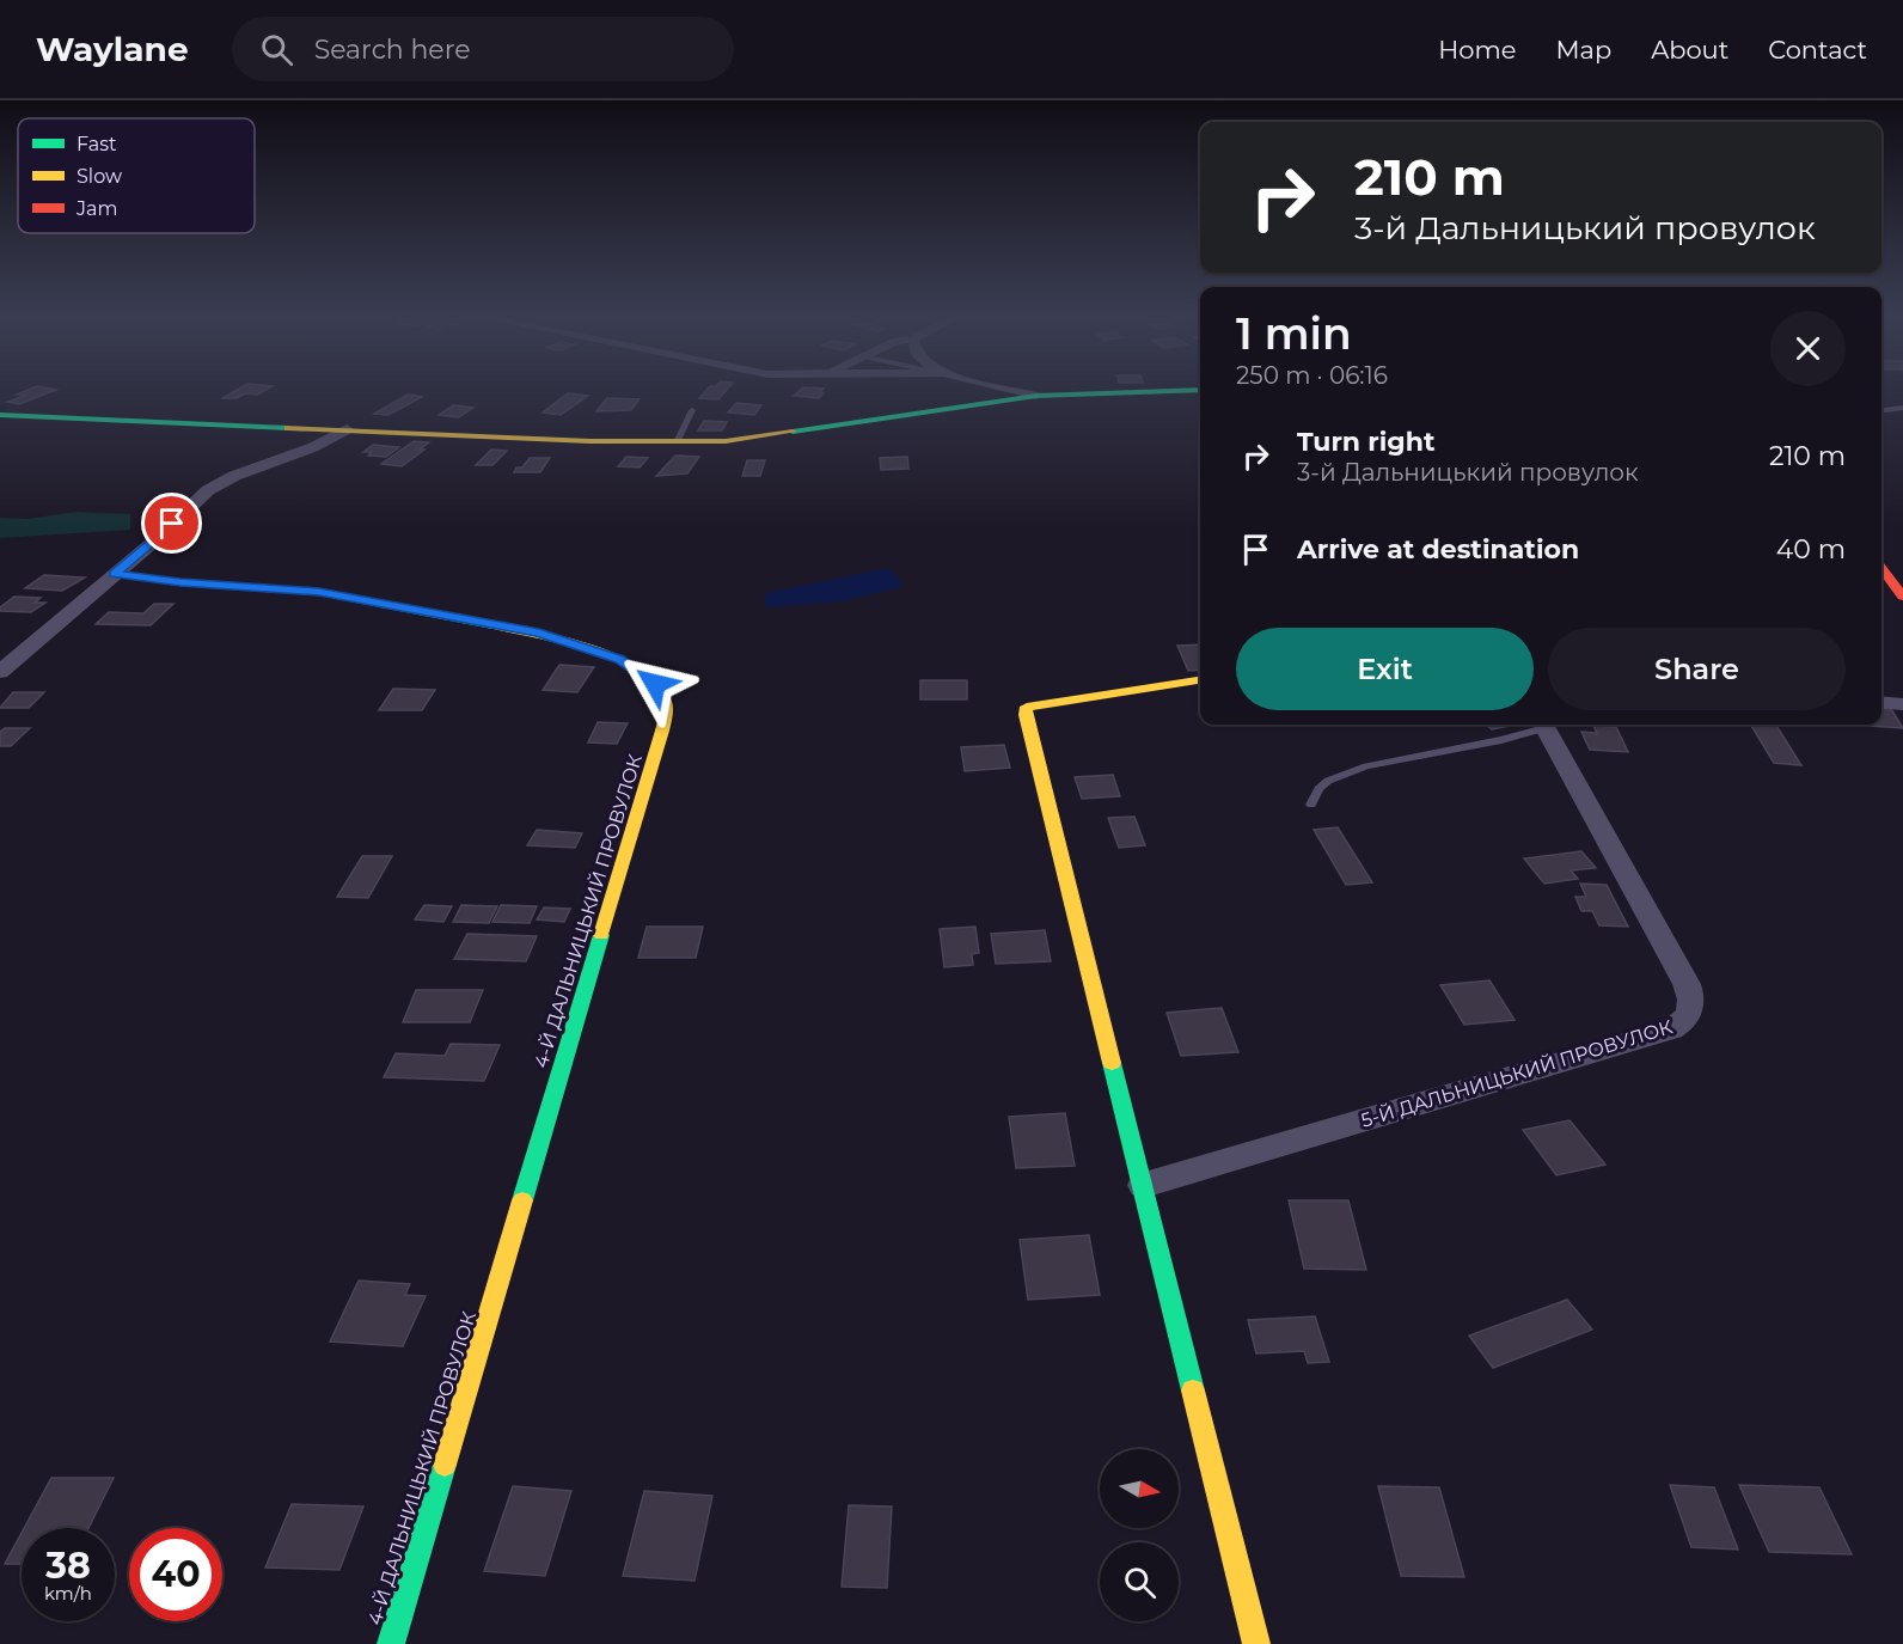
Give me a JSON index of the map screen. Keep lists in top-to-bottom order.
{
  "streets": {
    "main road": ["4-Й ДАЛЬНИЦЬКИЙ ПРОВУЛОК"],
    "street": ["5-Й ДАЛЬНИЦЬКИЙ ПРОВУЛОК"]
  },
  "legend": ["Fast", "Slow", "Jam"],
  "north": "right",
  "page": {
    "header": "Waylane",
    "search": "Search here",
    "nav": [
      "Home",
      "Map",
      "About",
      "Contact"
    ],
    "turn": ["210 m", "3-й Дальницький провулок"],
    "heading": ["1 min", "250 m · 06:16"],
    "list": [
      {
        "name": "Turn right",
        "note": "3-й Дальницький провулок",
        "value": "210 m"
      },
      {
        "name": "Arrive at destination",
        "value": "40 m"
      }
    ],
    "buttons": ["Exit", "Share"],
    "speed": "38 km/h",
    "limit": "40"
  }
}
